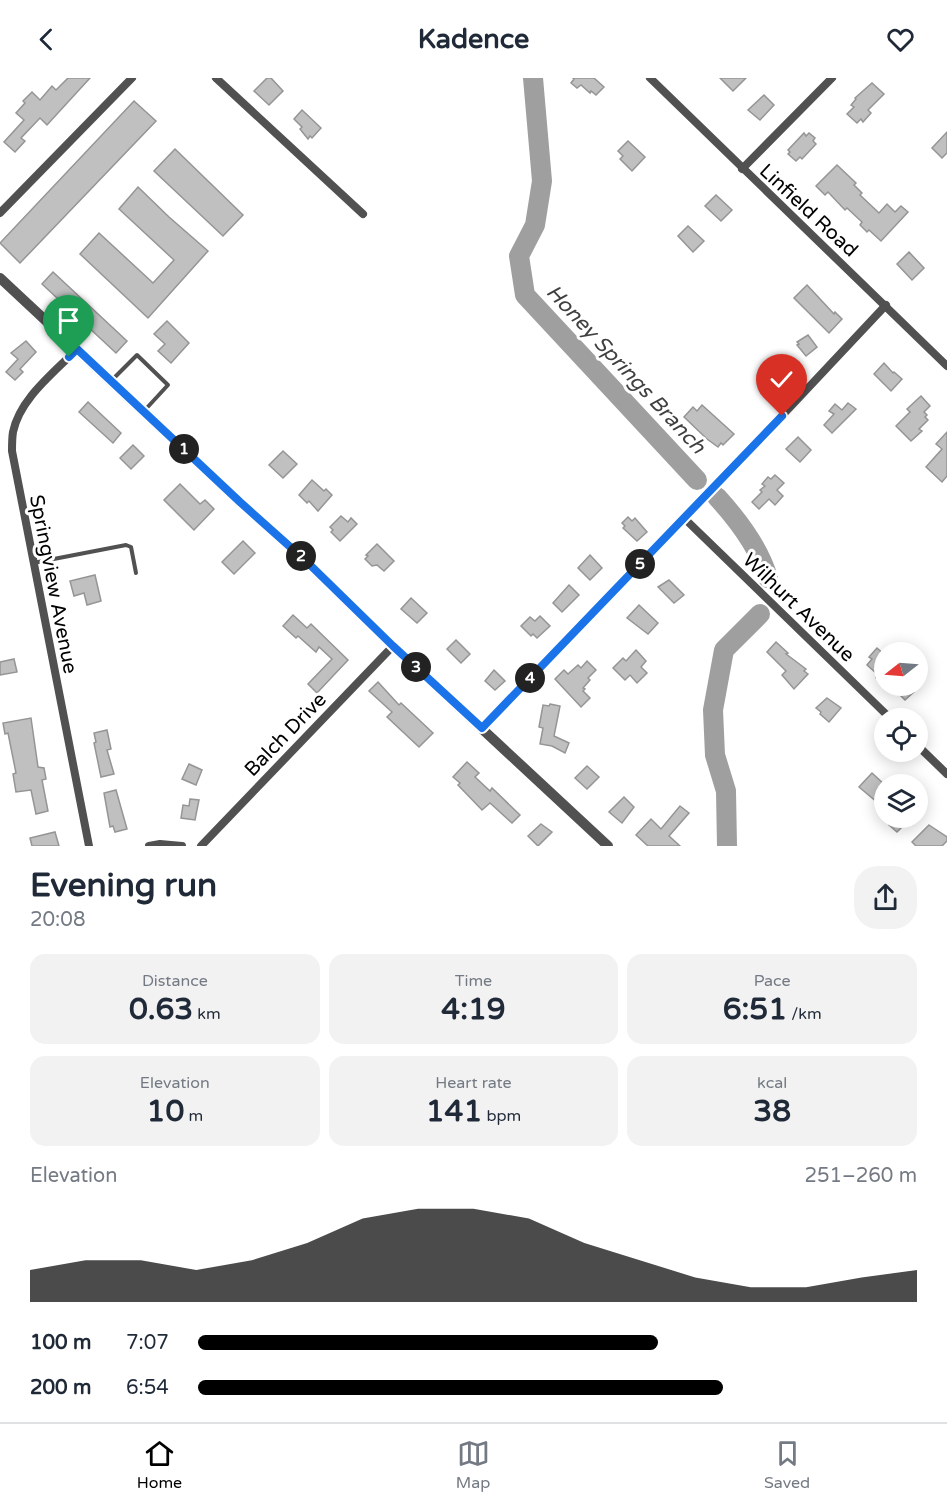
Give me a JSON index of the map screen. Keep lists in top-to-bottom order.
{
  "streets": {
    "street": [
      "Linfield Road",
      "Springview Avenue",
      "Wilhurt Avenue",
      "Balch Drive"
    ]
  },
  "water": ["Honey Springs Branch"],
  "north": "left",
  "page": {
    "header": "Kadence",
    "pins": [
      "1",
      "2",
      "5",
      "3",
      "4"
    ],
    "heading": ["Evening run", "20:08"],
    "stats": [
      ["Distance", "0.63 km"],
      ["Time", "4:19"],
      ["Pace", "6:51 /km"],
      ["Elevation", "10 m"],
      ["Heart rate", "141 bpm"],
      ["kcal", "38"]
    ],
    "chart": ["Elevation", "251–260 m"],
    "list": [
      {
        "name": "100 m",
        "note": "7:07"
      },
      {
        "name": "200 m",
        "note": "6:54"
      }
    ],
    "tabs": ["Home", "Map", "Saved"]
  }
}
